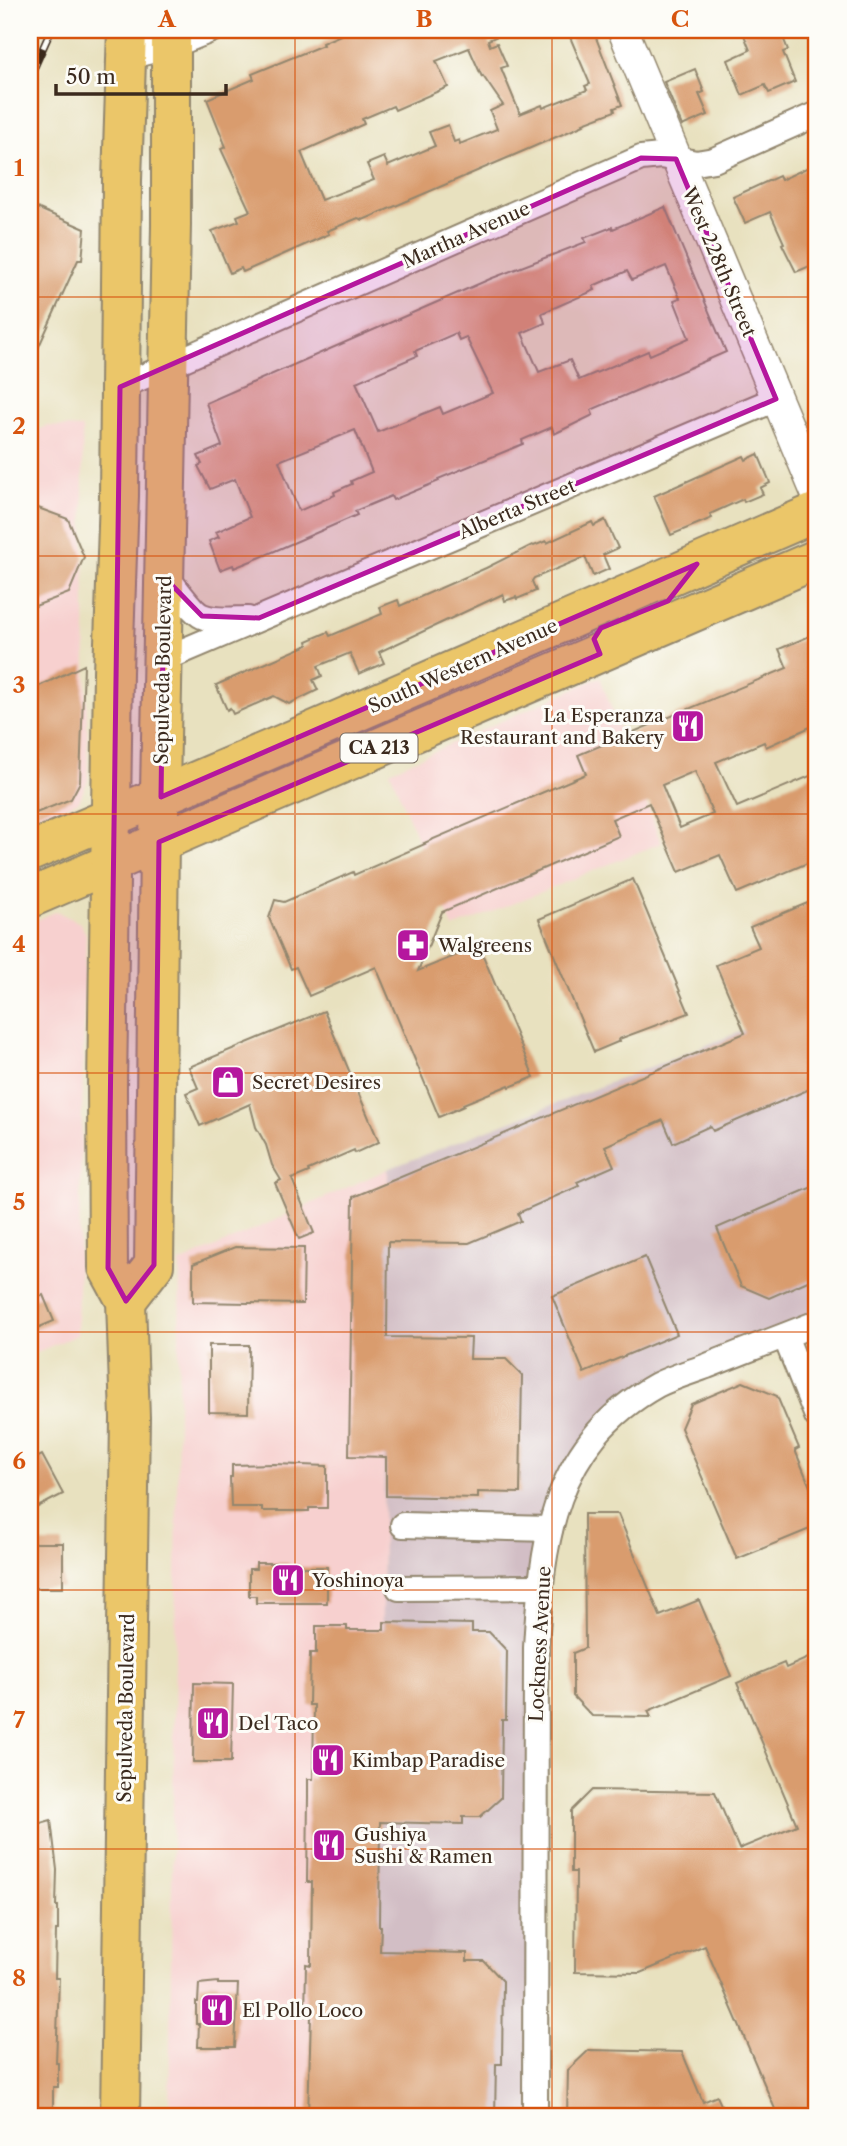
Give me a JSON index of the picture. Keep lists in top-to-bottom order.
{
  "streets": {
    "main road": ["South Western Avenue", "Sepulveda Boulevard", "CA 213"],
    "street": [
      "Martha Avenue",
      "West 228th Street",
      "Alberta Street",
      "Lockness Avenue"
    ]
  },
  "crossings": [
    ["Martha Avenue", "West 228th Street"],
    ["Martha Avenue", "Sepulveda Boulevard"],
    ["West 228th Street", "Alberta Street"],
    ["Alberta Street", "Sepulveda Boulevard"],
    ["South Western Avenue", "Sepulveda Boulevard"],
    ["Sepulveda Boulevard", "CA 213"]
  ],
  "places": {
    "restaurant": [
      "La Esperanza Restaurant and Bakery",
      "Yoshinoya",
      "Del Taco",
      "Kimbap Paradise",
      "Gushiya Sushi & Ramen",
      "El Pollo Loco"
    ],
    "pharmacy": ["Walgreens"],
    "shop": ["Secret Desires"]
  },
  "scale_bar": "50 m",
  "grid": {
    "columns": ["A", "B", "C"],
    "rows": [
      "1",
      "2",
      "3",
      "4",
      "5",
      "6",
      "7",
      "8"
    ]
  }
}
